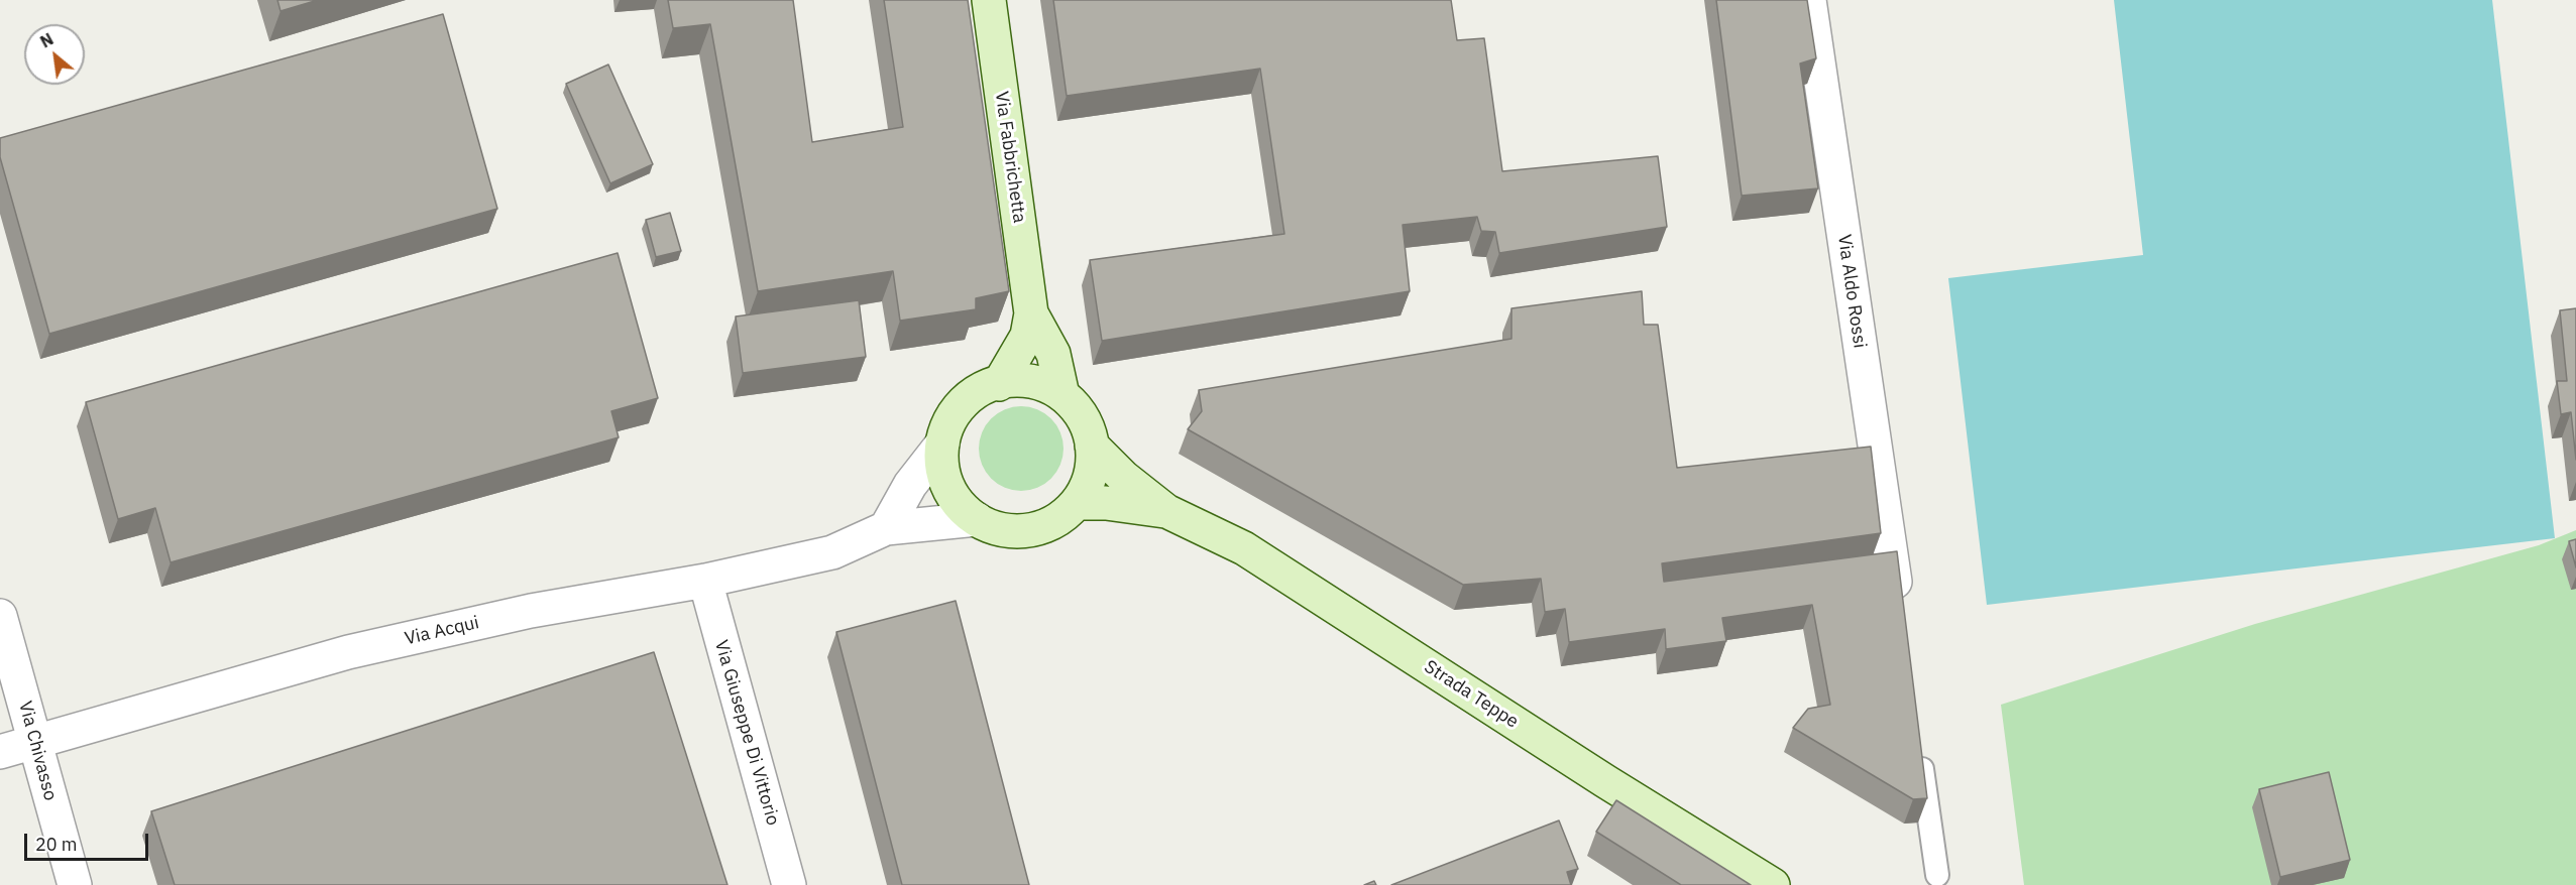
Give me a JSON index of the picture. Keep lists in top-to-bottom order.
{
  "streets": {
    "street": [
      "Via Fabbrichetta",
      "Via Aldo Rossi",
      "Via Acqui",
      "Strada Teppe",
      "Via Giuseppe Di Vittorio",
      "Via Chivasso"
    ]
  },
  "crossings": [
    ["Via Fabbrichetta", "Via Acqui"],
    ["Via Fabbrichetta", "Strada Teppe"],
    ["Via Acqui", "Strada Teppe"],
    ["Via Acqui", "Via Giuseppe Di Vittorio"],
    ["Via Acqui", "Via Chivasso"]
  ],
  "scale_bar": "20 m",
  "north": "top left"
}
